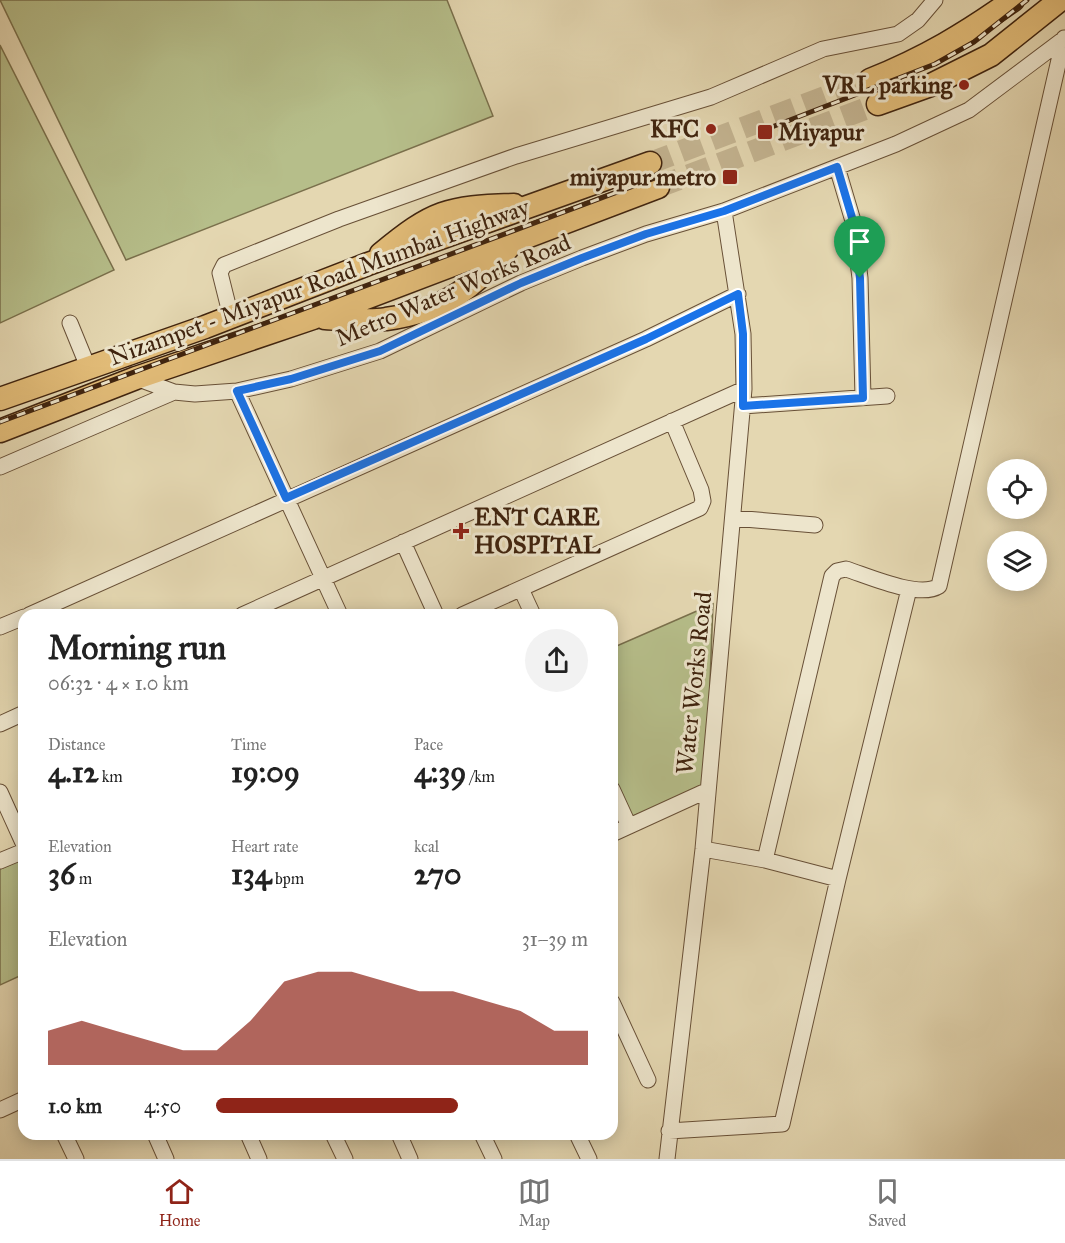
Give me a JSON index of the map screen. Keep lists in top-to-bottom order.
{
  "streets": {
    "highway": ["Nizampet - Miyapur Road Mumbai Highway"],
    "street": ["Metro Water Works Road", "Water Works Road"]
  },
  "crossings": [
    ["Nizampet - Miyapur Road Mumbai Highway", "Metro Water Works Road"],
    ["Metro Water Works Road", "Water Works Road"]
  ],
  "places": {
    "other": ["VRL parking", "KFC"],
    "transit": ["Miyapur", "miyapur metro"],
    "health": ["ENT CARE HOSPITAL"]
  },
  "page": {
    "heading": ["Morning run", "06:32 · 4 × 1.0 km"],
    "stats": [
      ["Distance", "4.12 km"],
      ["Time", "19:09"],
      ["Pace", "4:39 /km"],
      ["Elevation", "36 m"],
      ["Heart rate", "134 bpm"],
      ["kcal", "270"]
    ],
    "chart": ["Elevation", "31–39 m"],
    "list": [
      {
        "name": "1.0 km",
        "note": "4:50"
      }
    ],
    "tabs": ["Home", "Map", "Saved"]
  }
}
